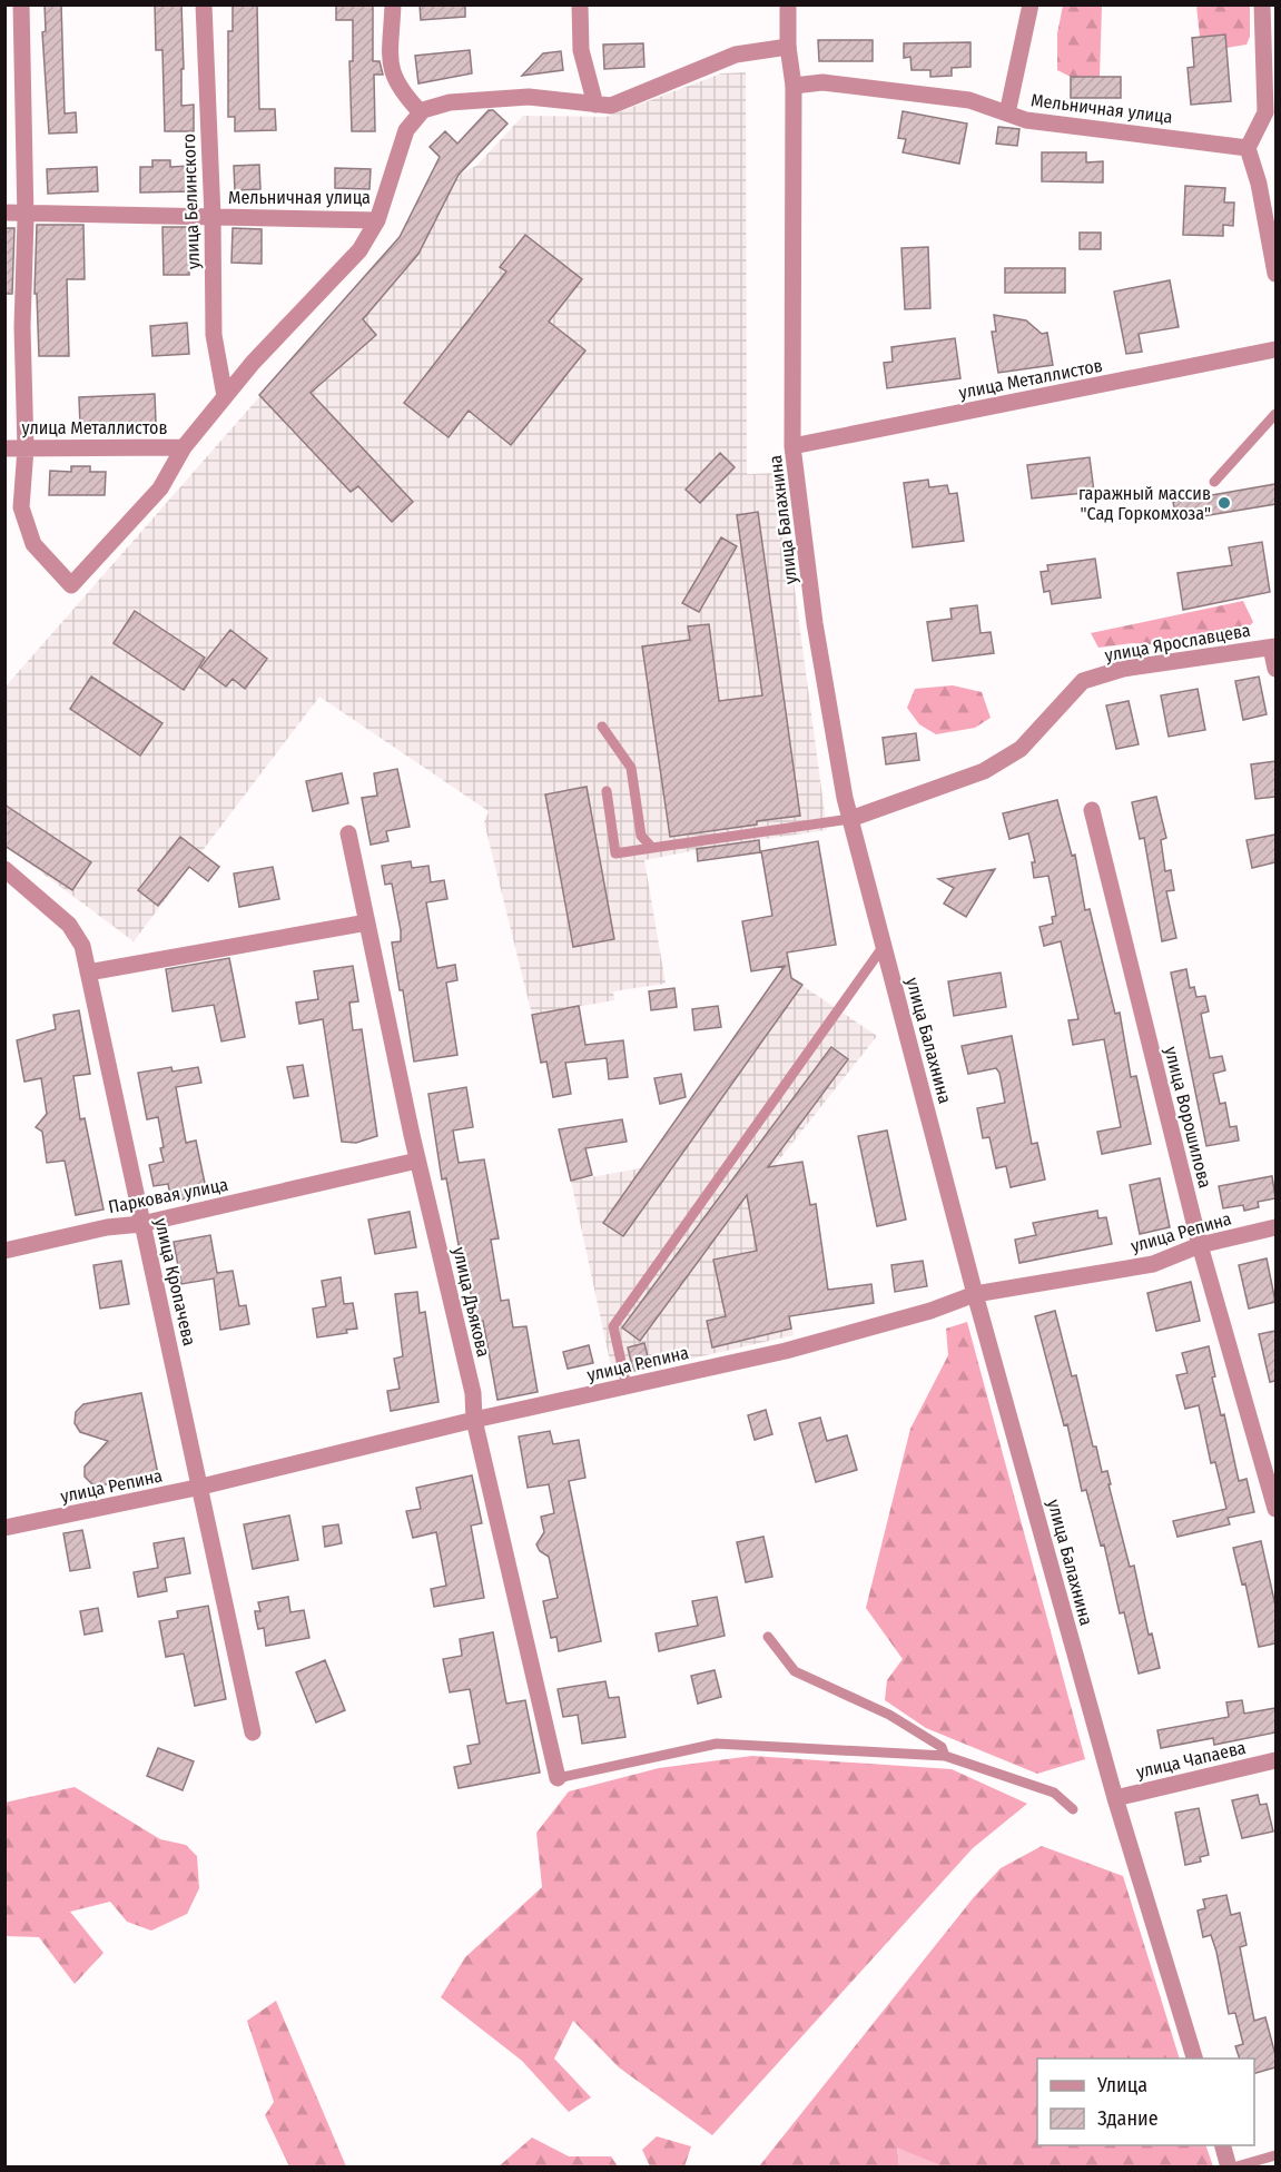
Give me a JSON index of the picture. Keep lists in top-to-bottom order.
{
  "streets": {
    "street": [
      "Мельничная улица",
      "улица Белинского",
      "улица Металлистов",
      "улица Балахнина",
      "улица Ярославцева",
      "улица Ворошилова",
      "Парковая улица",
      "улица Репина",
      "улица Кропачева",
      "улица Дъякова",
      "улица Чапаева"
    ]
  },
  "crossings": [
    ["Мельничная улица", "улица Белинского"],
    ["Мельничная улица", "улица Балахнина"],
    ["улица Металлистов", "улица Балахнина"],
    ["улица Балахнина", "улица Ярославцева"],
    ["улица Балахнина", "улица Репина"],
    ["улица Балахнина", "улица Чапаева"],
    ["улица Ворошилова", "улица Репина"],
    ["Парковая улица", "улица Кропачева"],
    ["Парковая улица", "улица Дъякова"],
    ["улица Репина", "улица Кропачева"],
    ["улица Репина", "улица Дъякова"]
  ],
  "places": ["гаражный массив \"Сад Горкомхоза\""],
  "legend": ["Улица", "Здание"]
}
